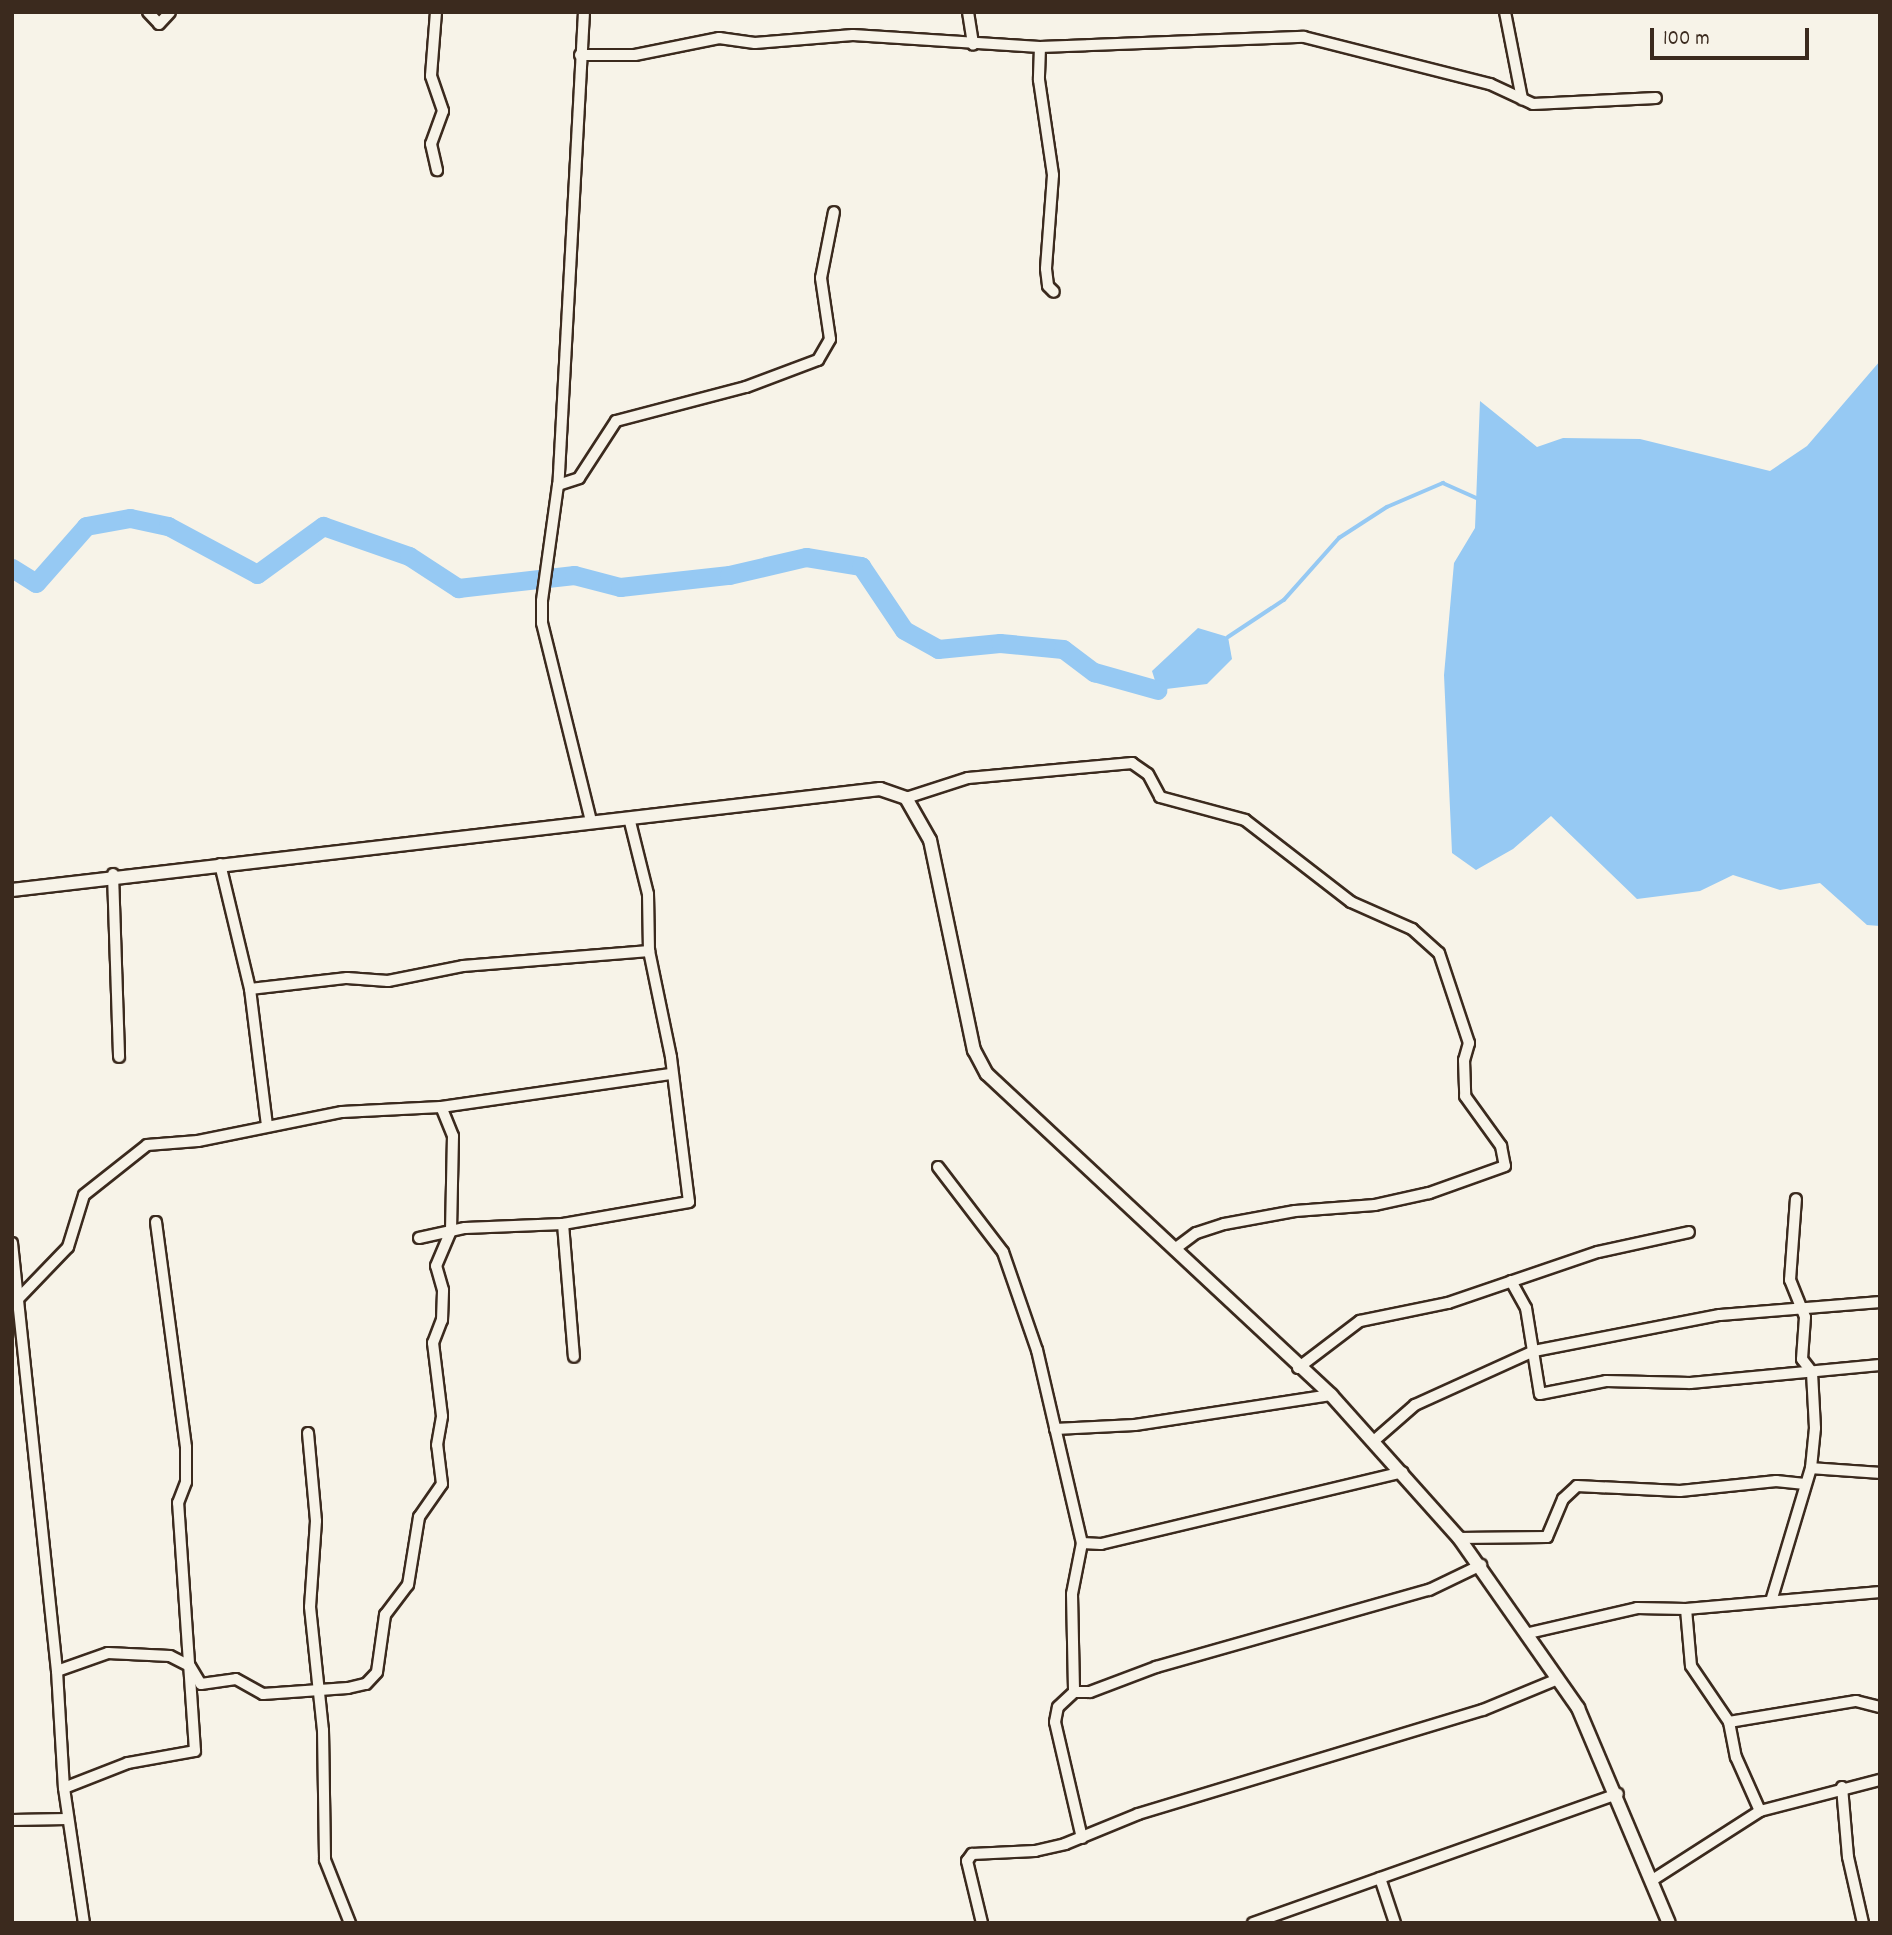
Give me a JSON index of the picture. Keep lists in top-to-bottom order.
{
  "scale_bar": "100 m"
}
